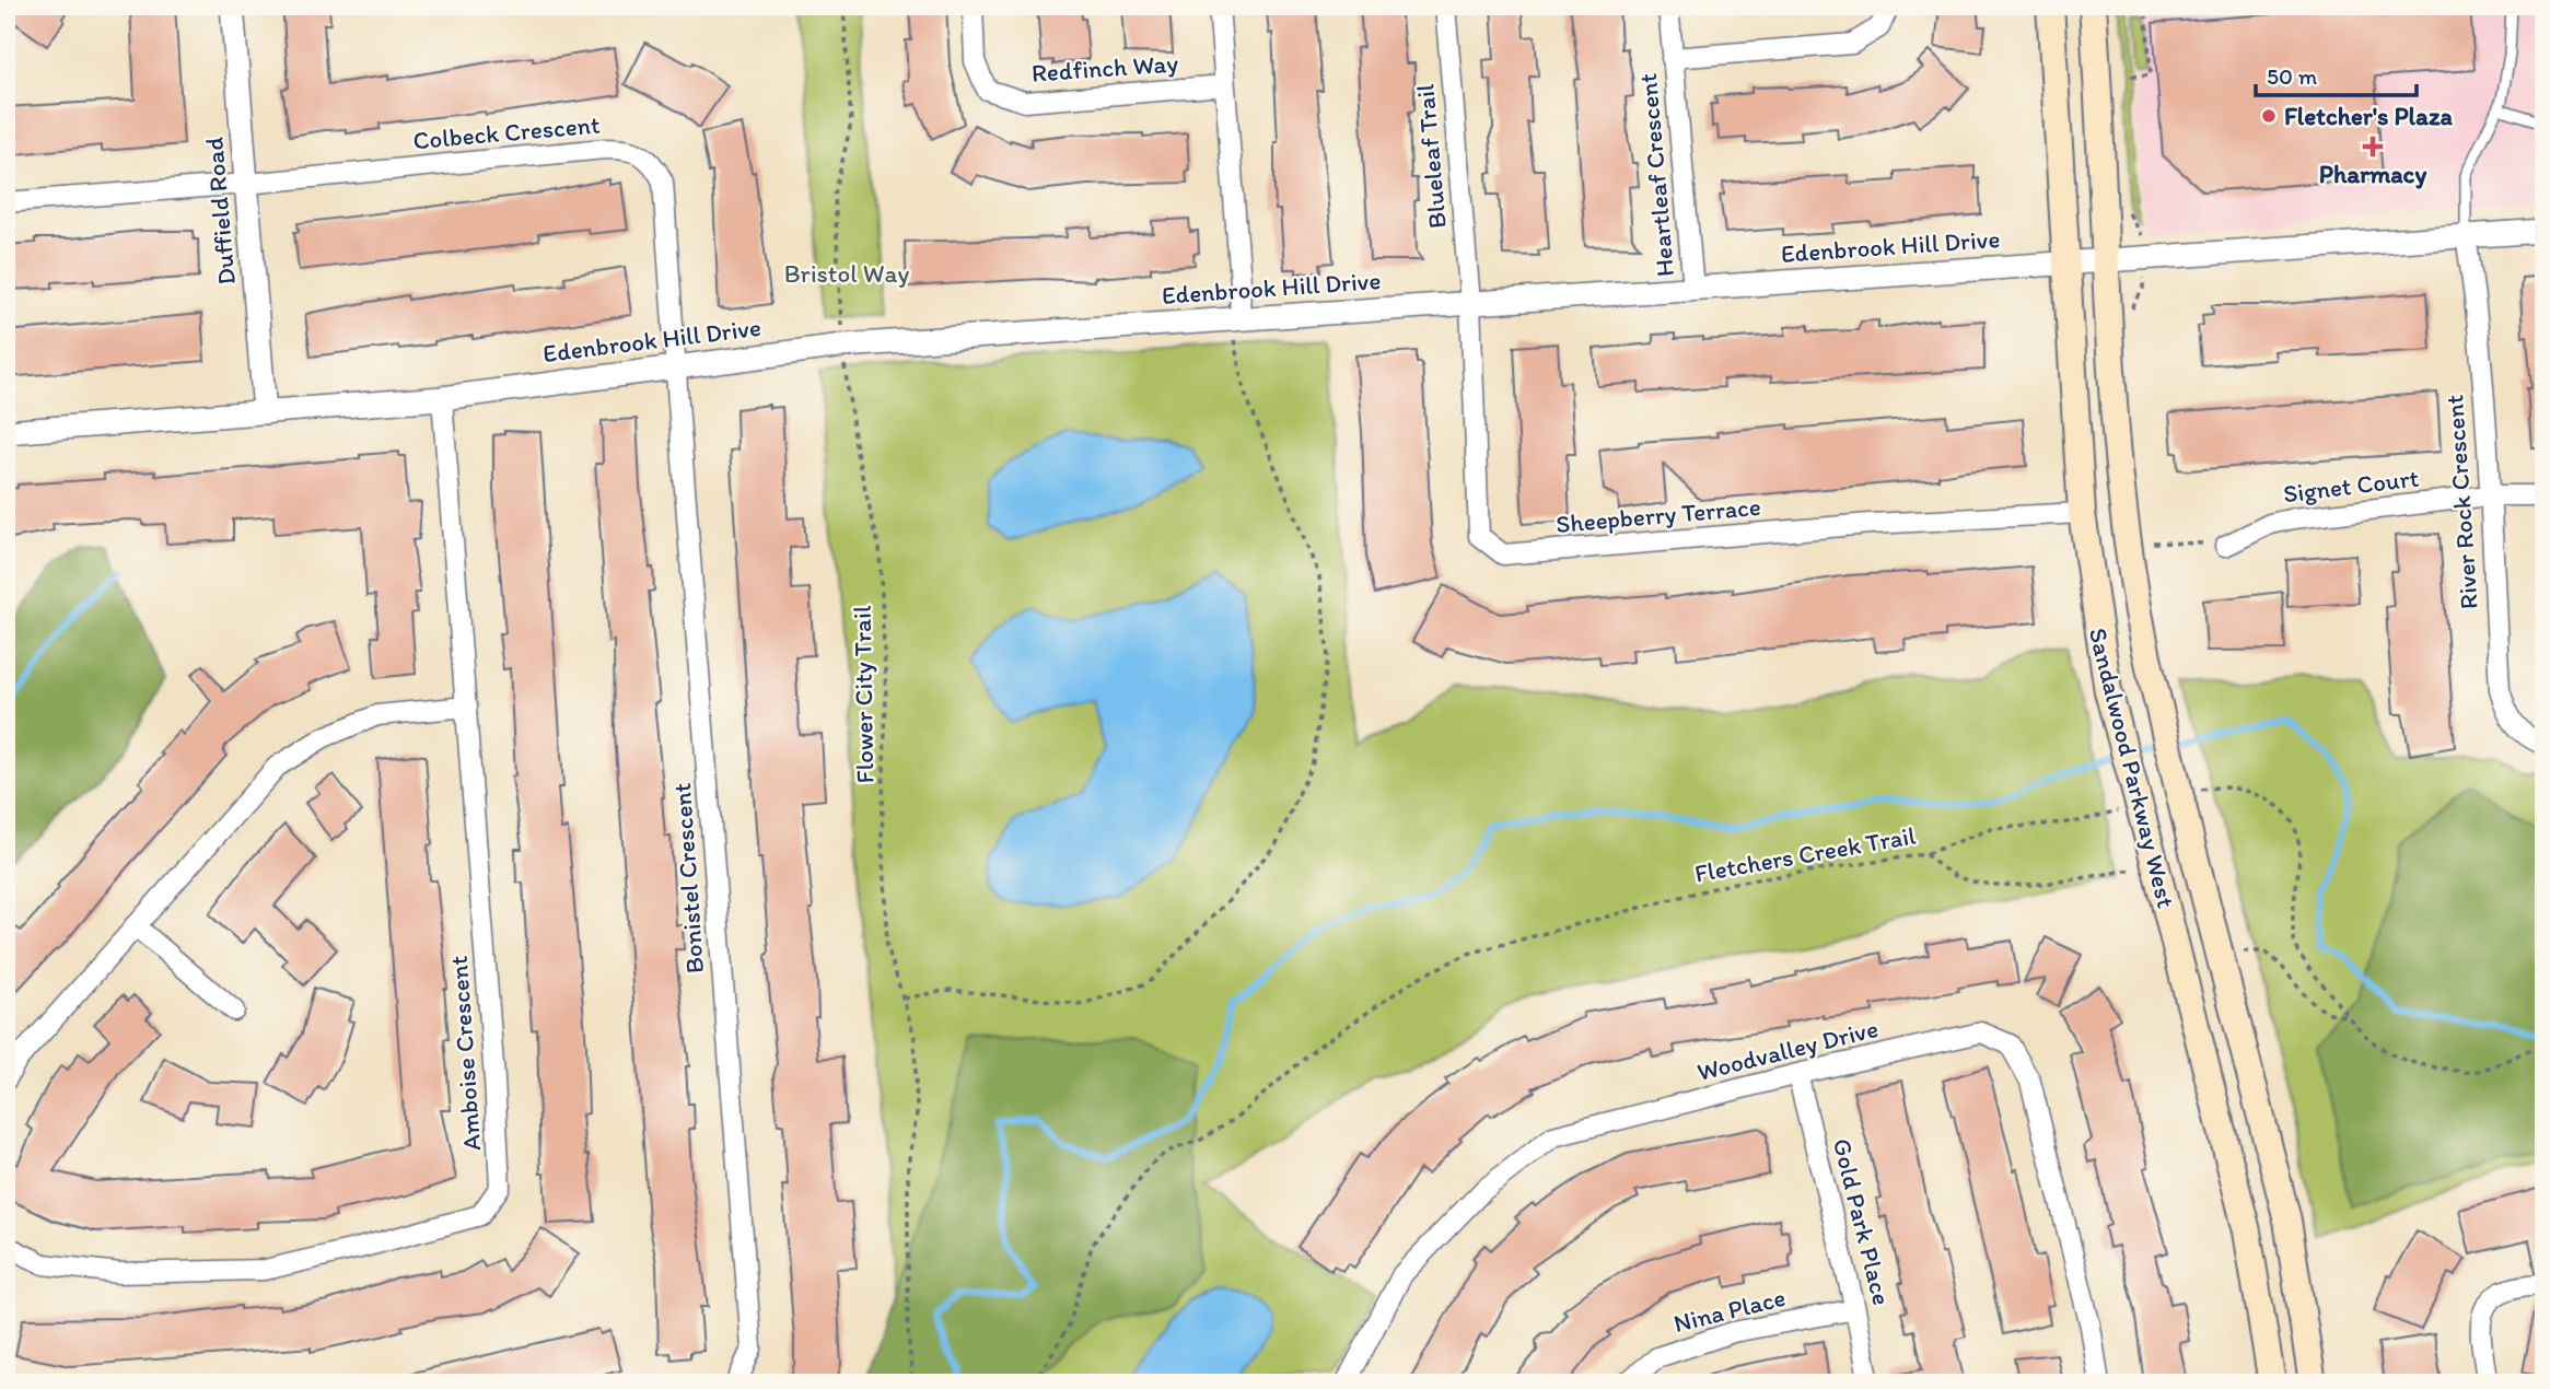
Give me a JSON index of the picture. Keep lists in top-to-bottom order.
{
  "streets": {
    "main road": ["Sandalwood Parkway West"],
    "street": [
      "Redfinch Way",
      "Colbeck Crescent",
      "Blueleaf Trail",
      "Heartleaf Crescent",
      "Duffield Road",
      "Edenbrook Hill Drive",
      "Signet Court",
      "River Rock Crescent",
      "Sheepberry Terrace",
      "Bonistel Crescent",
      "Woodvalley Drive",
      "Amboise Crescent",
      "Gold Park Place",
      "Nina Place"
    ],
    "path": ["Flower City Trail", "Fletchers Creek Trail"]
  },
  "crossings": [
    ["Colbeck Crescent", "Duffield Road"],
    ["Colbeck Crescent", "Edenbrook Hill Drive"],
    ["Colbeck Crescent", "Bonistel Crescent"],
    ["Blueleaf Trail", "Edenbrook Hill Drive"],
    ["Blueleaf Trail", "Sheepberry Terrace"],
    ["Heartleaf Crescent", "Edenbrook Hill Drive"],
    ["Duffield Road", "Edenbrook Hill Drive"],
    ["Edenbrook Hill Drive", "River Rock Crescent"],
    ["Edenbrook Hill Drive", "Sheepberry Terrace"],
    ["Edenbrook Hill Drive", "Flower City Trail"],
    ["Edenbrook Hill Drive", "Sandalwood Parkway West"],
    ["Edenbrook Hill Drive", "Bonistel Crescent"],
    ["Edenbrook Hill Drive", "Amboise Crescent"],
    ["Signet Court", "River Rock Crescent"],
    ["Sheepberry Terrace", "Sandalwood Parkway West"],
    ["Woodvalley Drive", "Gold Park Place"],
    ["Gold Park Place", "Nina Place"]
  ],
  "parks": ["Bristol Way"],
  "places": {
    "other": ["Fletcher's Plaza"],
    "health": ["Pharmacy"]
  },
  "scale_bar": "50 m"
}
